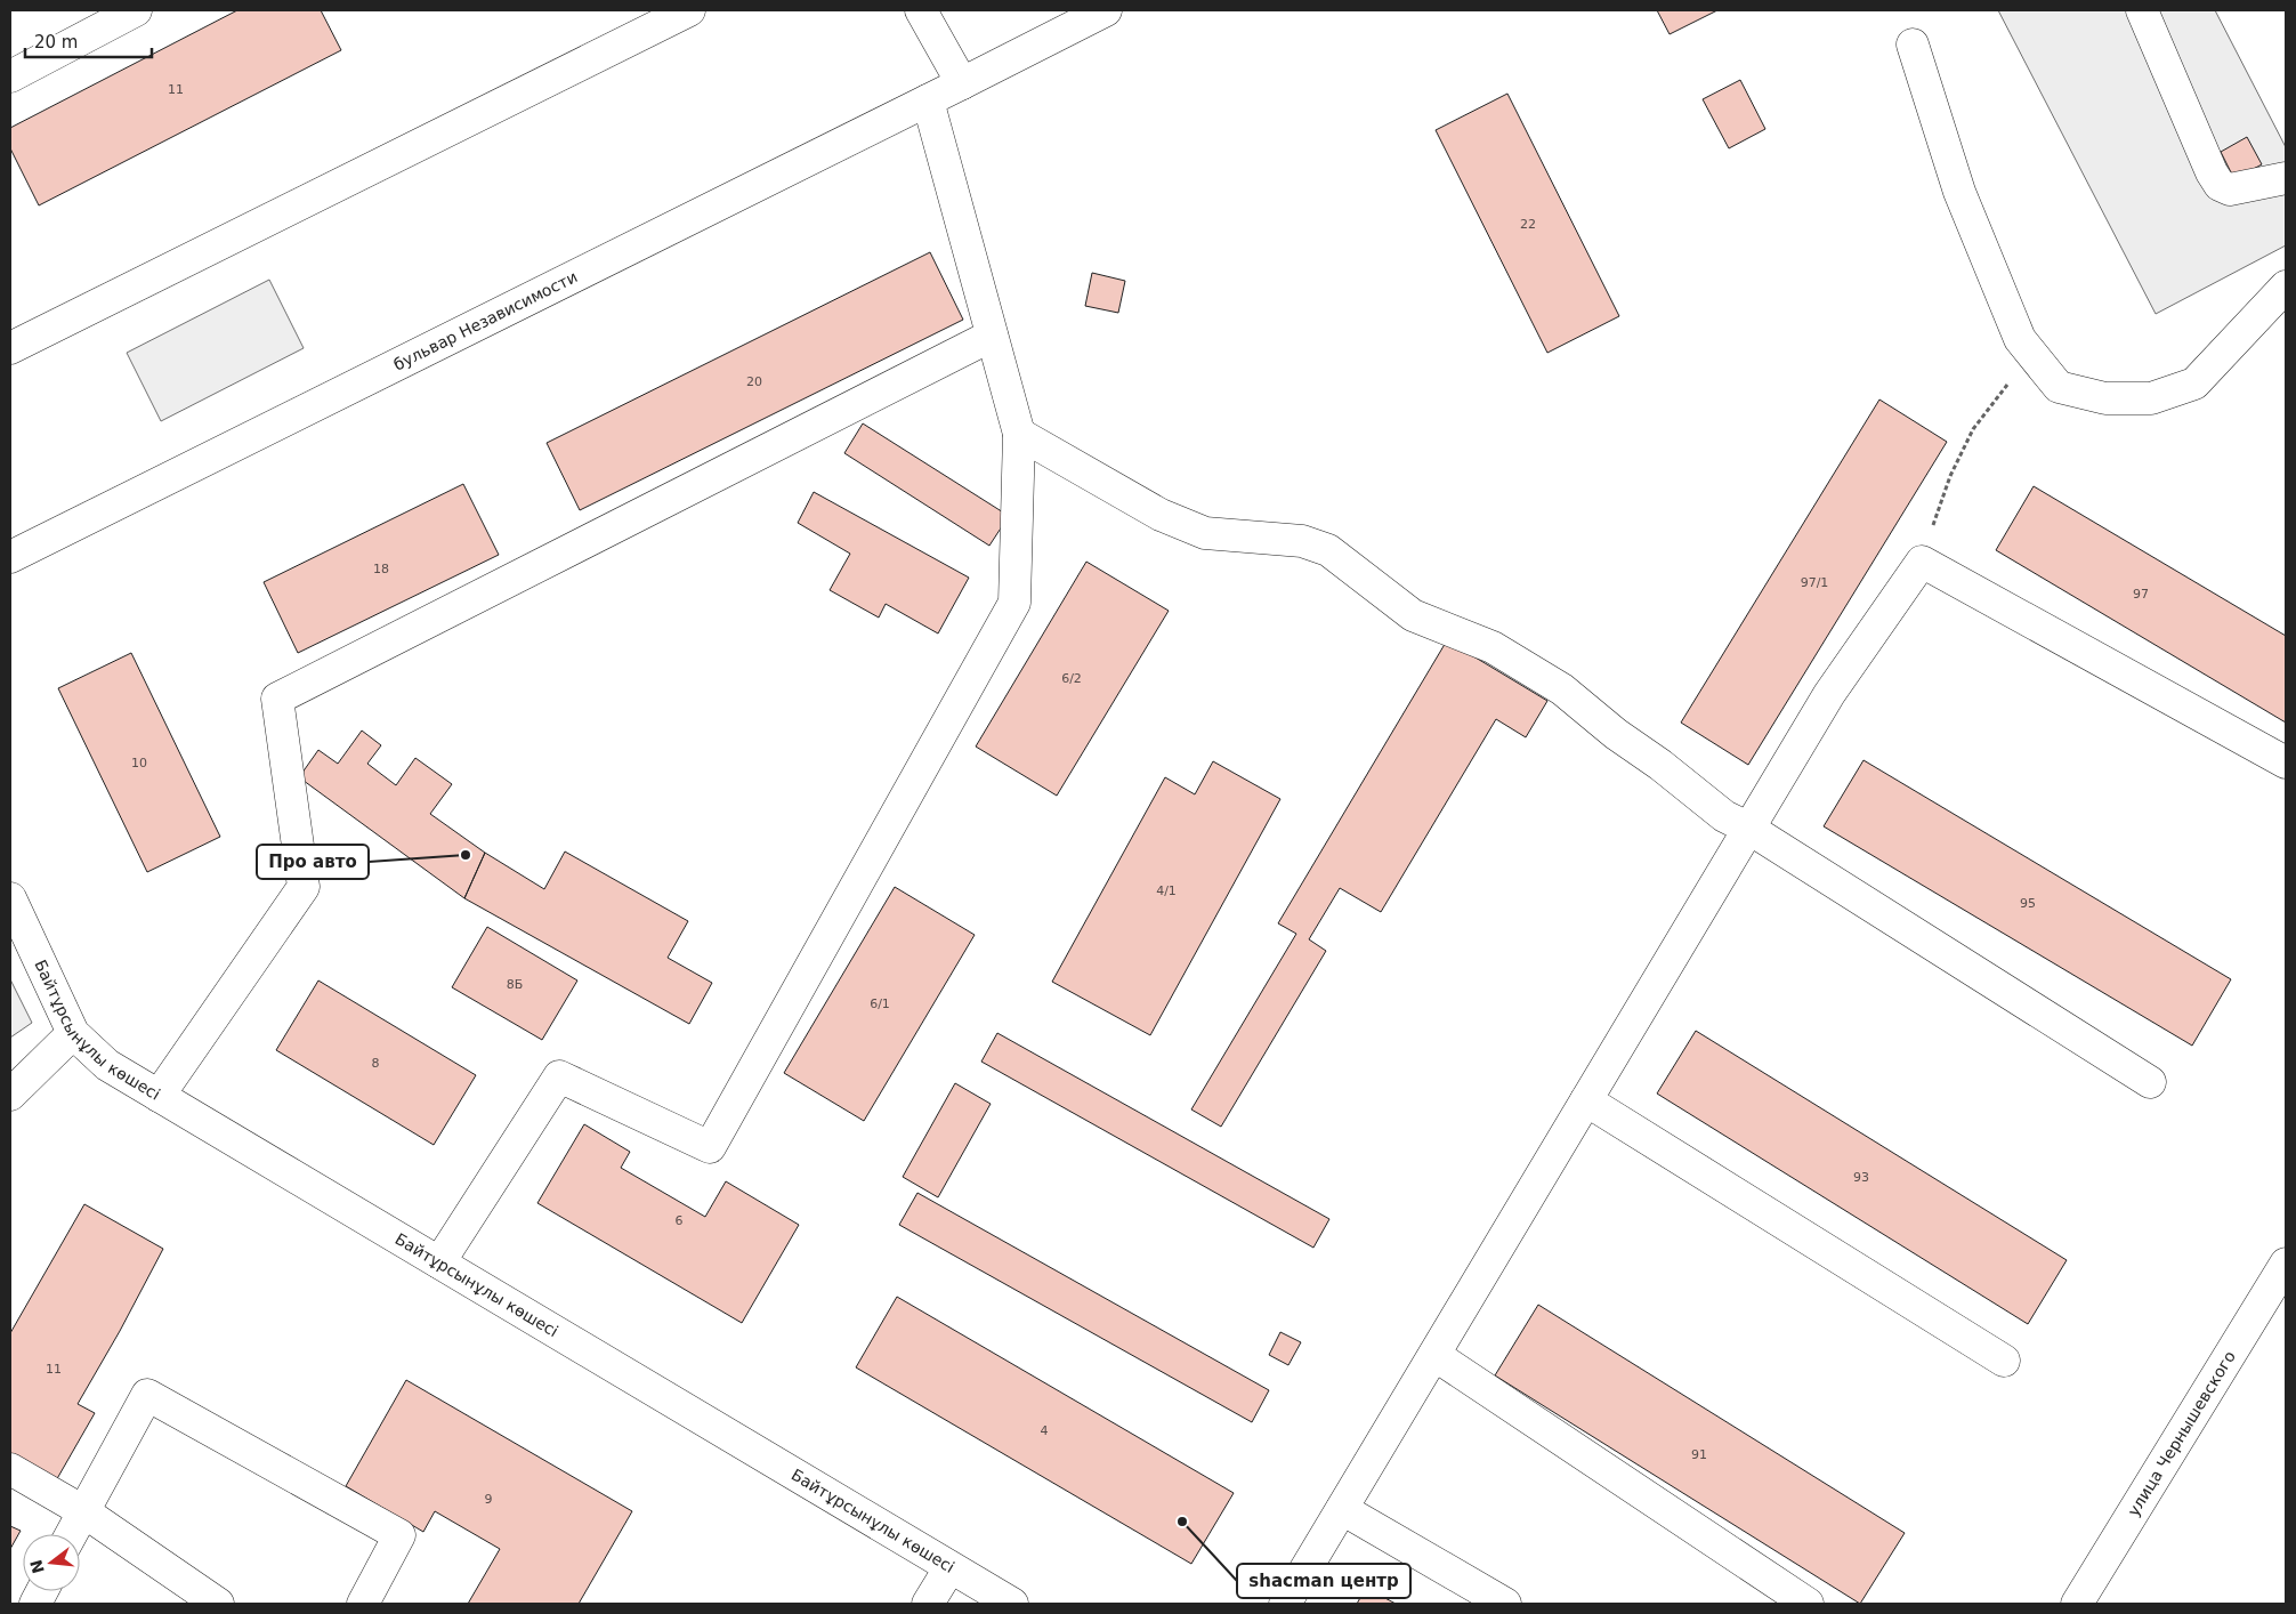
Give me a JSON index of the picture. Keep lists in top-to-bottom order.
{
  "streets": {
    "street": ["бульвар Независимости", "Байтұрсынұлы көшесі", "улица Чернышевского"]
  },
  "places": ["Про авто", "shacman центр"],
  "house_numbers": [
    "11",
    "22",
    "20",
    "18",
    "97/1",
    "97",
    "6/2",
    "10",
    "4/1",
    "95",
    "8Б",
    "6/1",
    "8",
    "93",
    "6",
    "11",
    "4",
    "91",
    "9"
  ],
  "scale_bar": "20 m",
  "north": "left"
}
